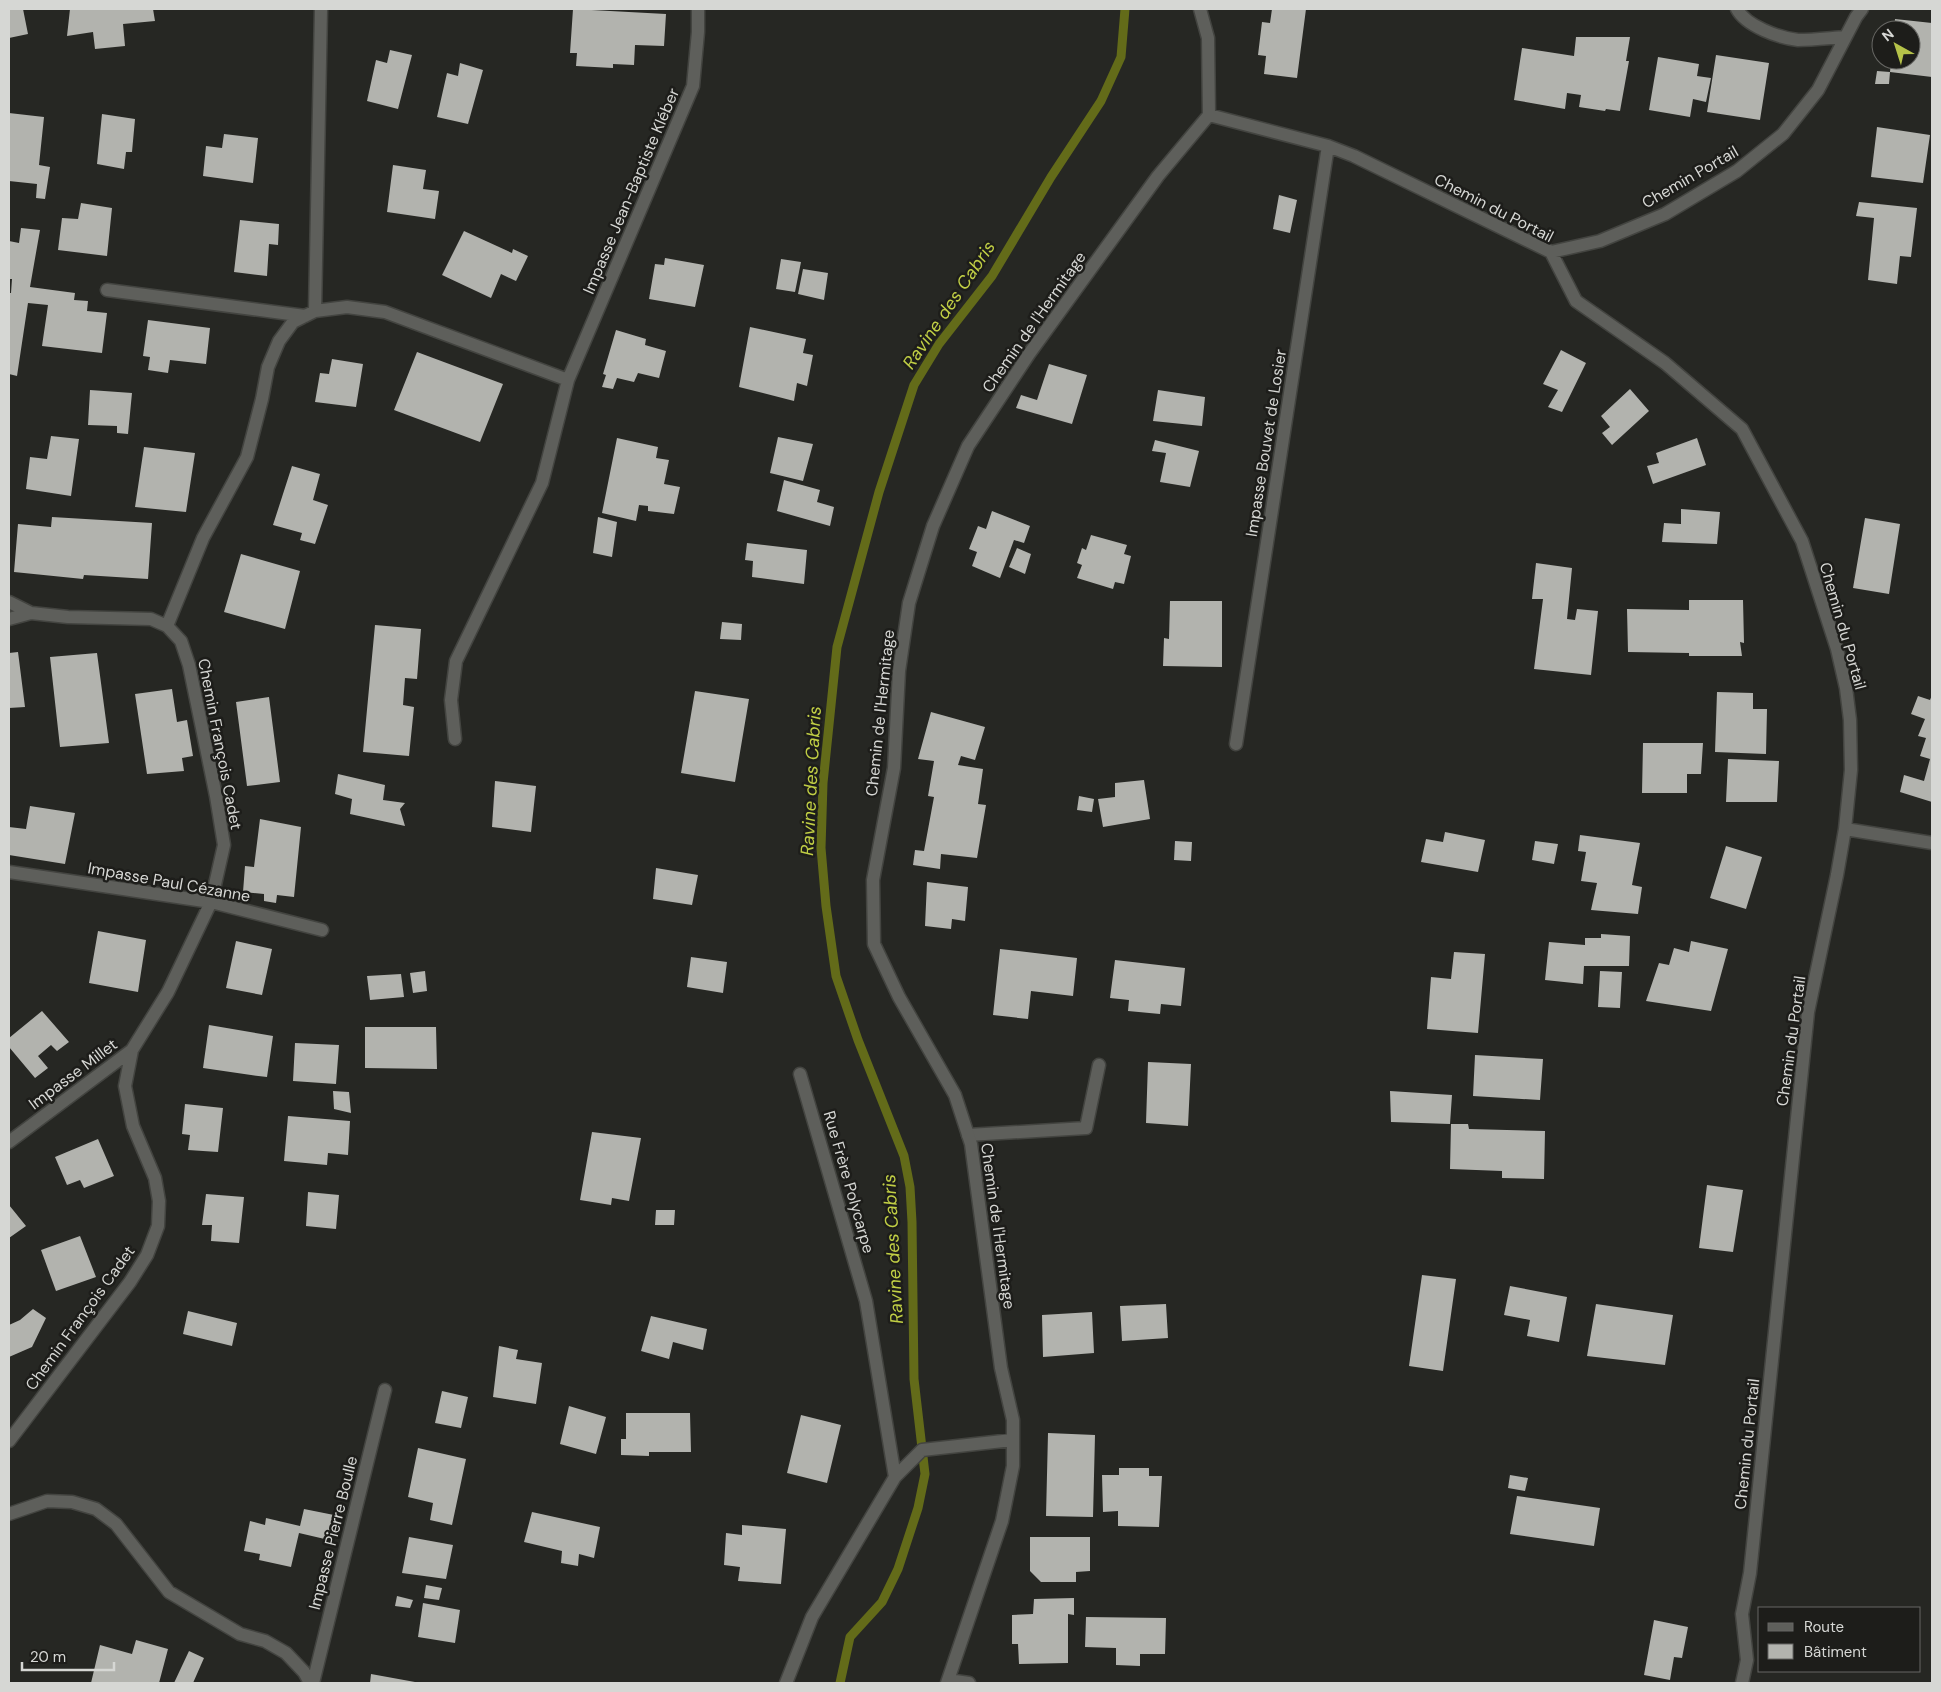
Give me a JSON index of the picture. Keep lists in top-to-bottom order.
{
  "streets": {
    "street": [
      "Chemin Portail",
      "Impasse Jean-Baptiste Kléber",
      "Chemin du Portail",
      "Chemin de l'Hermitage",
      "Impasse Bouvet de Losier",
      "Chemin François Cadet",
      "Impasse Paul Cézanne",
      "Impasse Millet",
      "Rue Frère Polycarpe",
      "Impasse Pierre Boulle"
    ]
  },
  "crossings": [
    ["Chemin Portail", "Chemin du Portail"],
    ["Chemin du Portail", "Chemin de l'Hermitage"],
    ["Chemin du Portail", "Impasse Bouvet de Losier"],
    ["Chemin François Cadet", "Impasse Paul Cézanne"],
    ["Chemin François Cadet", "Impasse Millet"]
  ],
  "water": ["Ravine des Cabris"],
  "legend": ["Route", "Bâtiment"],
  "scale_bar": "20 m",
  "north": "top left"
}
